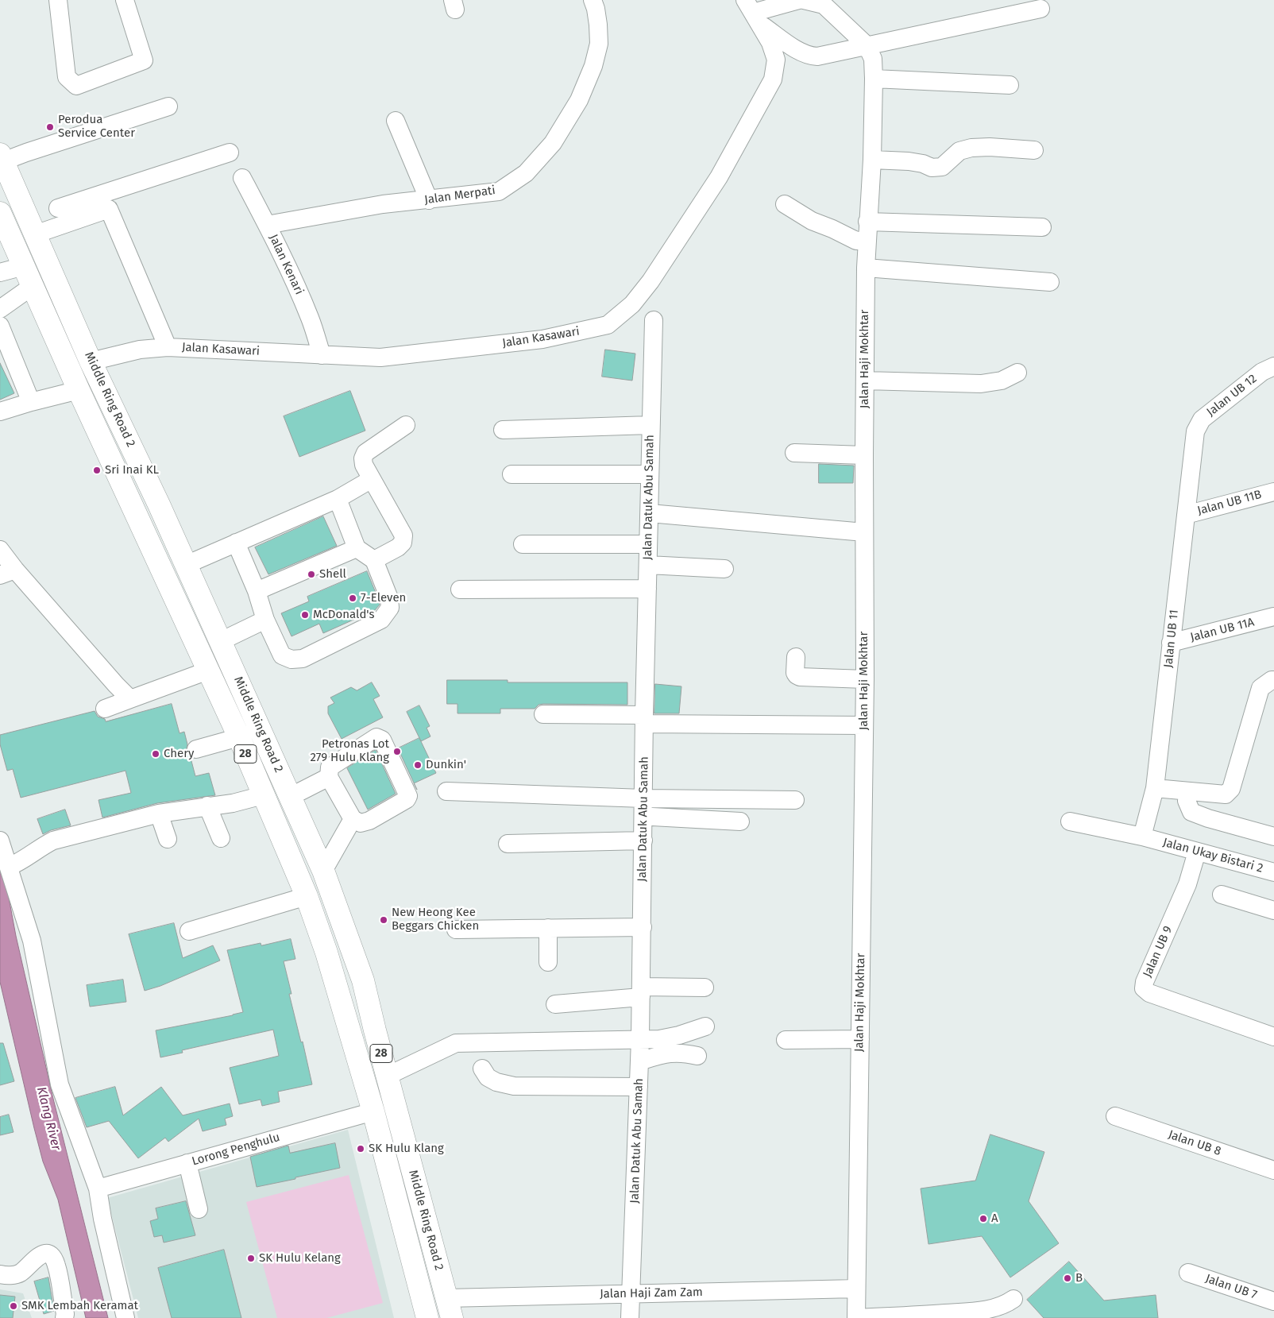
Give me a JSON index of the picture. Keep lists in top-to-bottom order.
{
  "streets": {
    "highway": ["Middle Ring Road 2", "28"],
    "street": [
      "Jalan Merpati",
      "Jalan Kenari",
      "Jalan Kasawari",
      "Jalan Haji Mokhtar",
      "Jalan UB 12",
      "Jalan Datuk Abu Samah",
      "Jalan UB 11B",
      "Jalan UB 11A",
      "Jalan UB 11",
      "Jalan Ukay Bistari 2",
      "Jalan UB 9",
      "Jalan UB 8",
      "Lorong Penghulu",
      "Jalan UB 7",
      "Jalan Haji Zam Zam"
    ]
  },
  "crossings": [
    ["Jalan Merpati", "Jalan Kenari"],
    ["Jalan Kenari", "Jalan Kasawari"],
    ["Jalan Kasawari", "Middle Ring Road 2"],
    ["Jalan Haji Mokhtar", "Jalan Haji Zam Zam"],
    ["Jalan UB 12", "Jalan UB 11"],
    ["Middle Ring Road 2", "Lorong Penghulu"],
    ["Middle Ring Road 2", "Jalan Haji Zam Zam"],
    ["Jalan Datuk Abu Samah", "Jalan Haji Zam Zam"],
    ["Jalan UB 11B", "Jalan UB 11"],
    ["Jalan UB 11A", "Jalan UB 11"],
    ["Jalan UB 11", "Jalan Ukay Bistari 2"],
    ["Jalan Ukay Bistari 2", "Jalan UB 9"]
  ],
  "water": ["Klang River"],
  "places": [
    "Perodua Service Center",
    "Sri Inai KL",
    "Shell",
    "7-Eleven",
    "McDonald's",
    "Petronas Lot 279 Hulu Klang",
    "Chery",
    "Dunkin'",
    "New Heong Kee Beggars Chicken",
    "SK Hulu Klang",
    "A",
    "SK Hulu Kelang",
    "B",
    "SMK Lembah Keramat"
  ]
}
